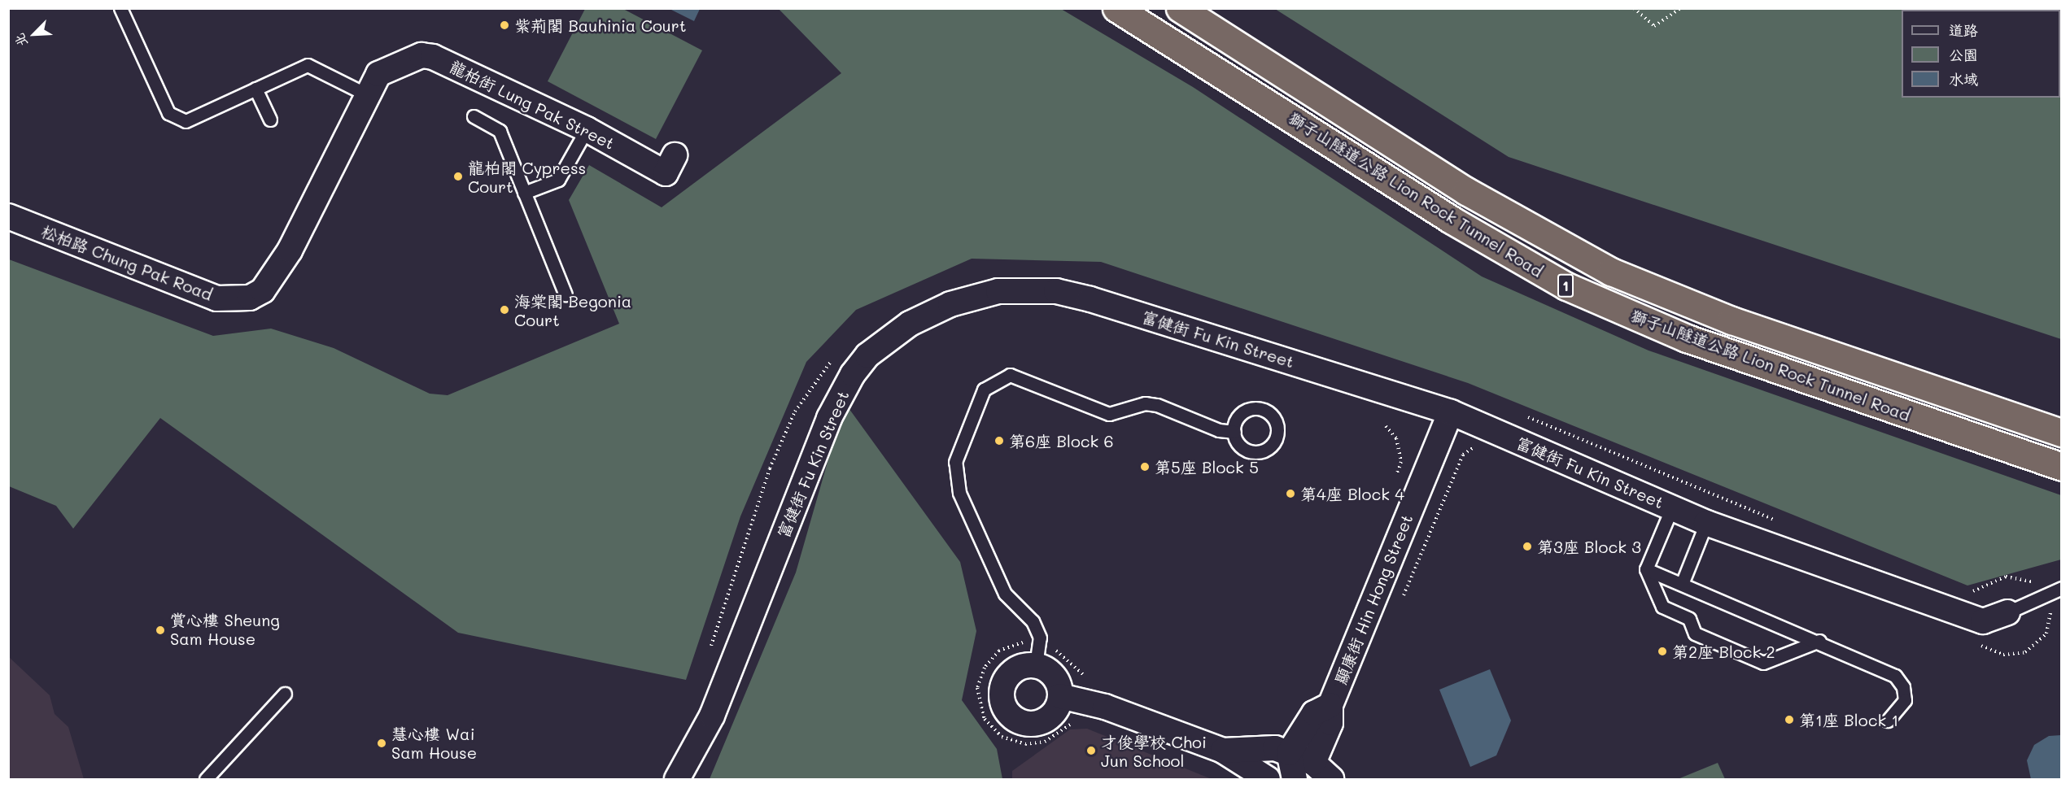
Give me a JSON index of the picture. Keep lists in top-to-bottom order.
{
  "streets": {
    "highway": ["獅子山隧道公路 Lion Rock Tunnel Road", "1"],
    "street": [
      "龍柏街 Lung Pak Street",
      "松柏路 Chung Pak Road",
      "富健街 Fu Kin Street",
      "顯康街 Hin Hong Street"
    ]
  },
  "crossings": [
    ["龍柏街 Lung Pak Street", "松柏路 Chung Pak Road"],
    ["富健街 Fu Kin Street", "顯康街 Hin Hong Street"]
  ],
  "places": [
    "紫荊閣 Bauhinia Court",
    "龍柏閣 Cypress Court",
    "海棠閣 Begonia Court",
    "第6座 Block 6",
    "第5座 Block 5",
    "第4座 Block 4",
    "第3座 Block 3",
    "賞心樓 Sheung Sam House",
    "第2座 Block 2",
    "第1座 Block 1",
    "慧心樓 Wai Sam House",
    "才俊學校 Choi Jun School"
  ],
  "legend": ["道路", "公園", "水域"],
  "north": "bottom left"
}
